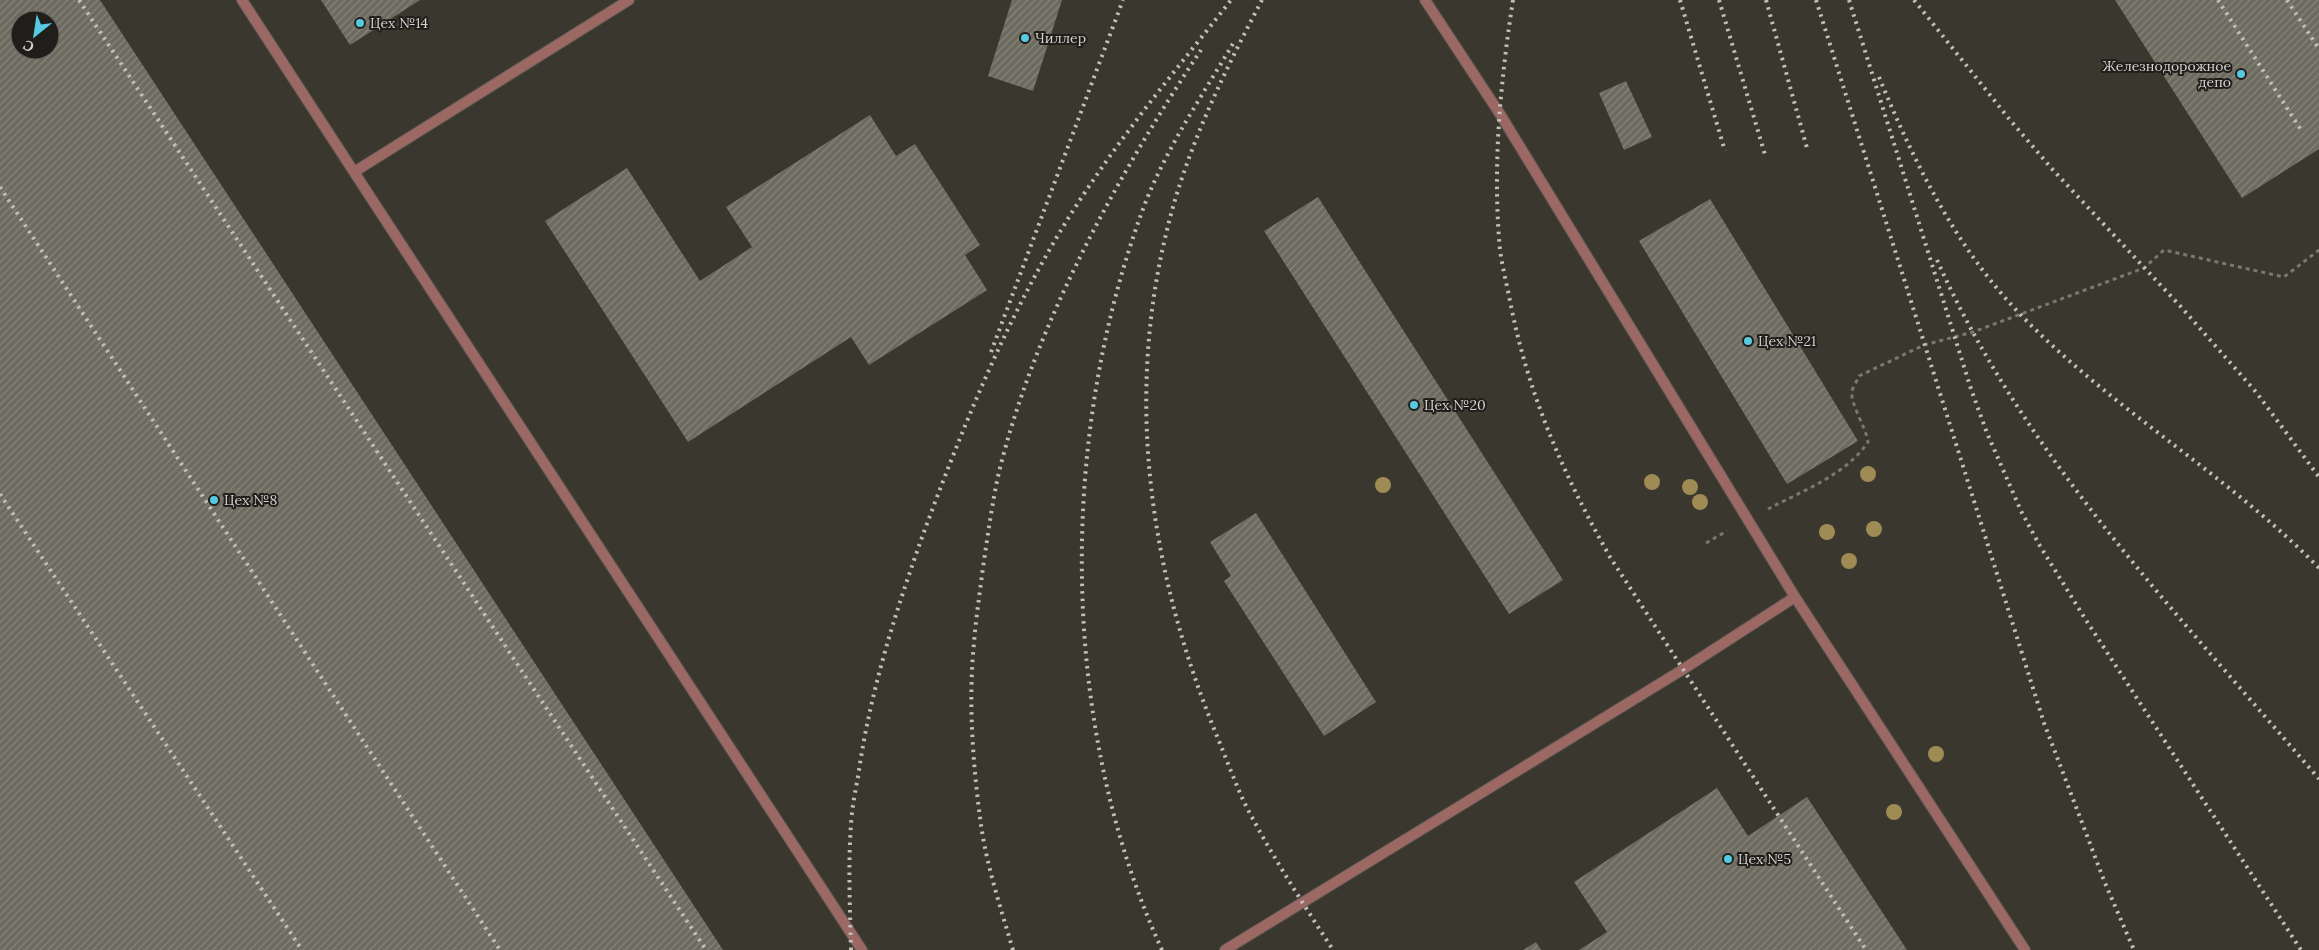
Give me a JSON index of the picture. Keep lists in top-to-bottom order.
{
  "places": [
    "Цех №14",
    "Чиллер",
    "Железнодорожное депо",
    "Цех №21",
    "Цех №20",
    "Цех №8",
    "Цех №5"
  ],
  "north": "bottom left"
}
